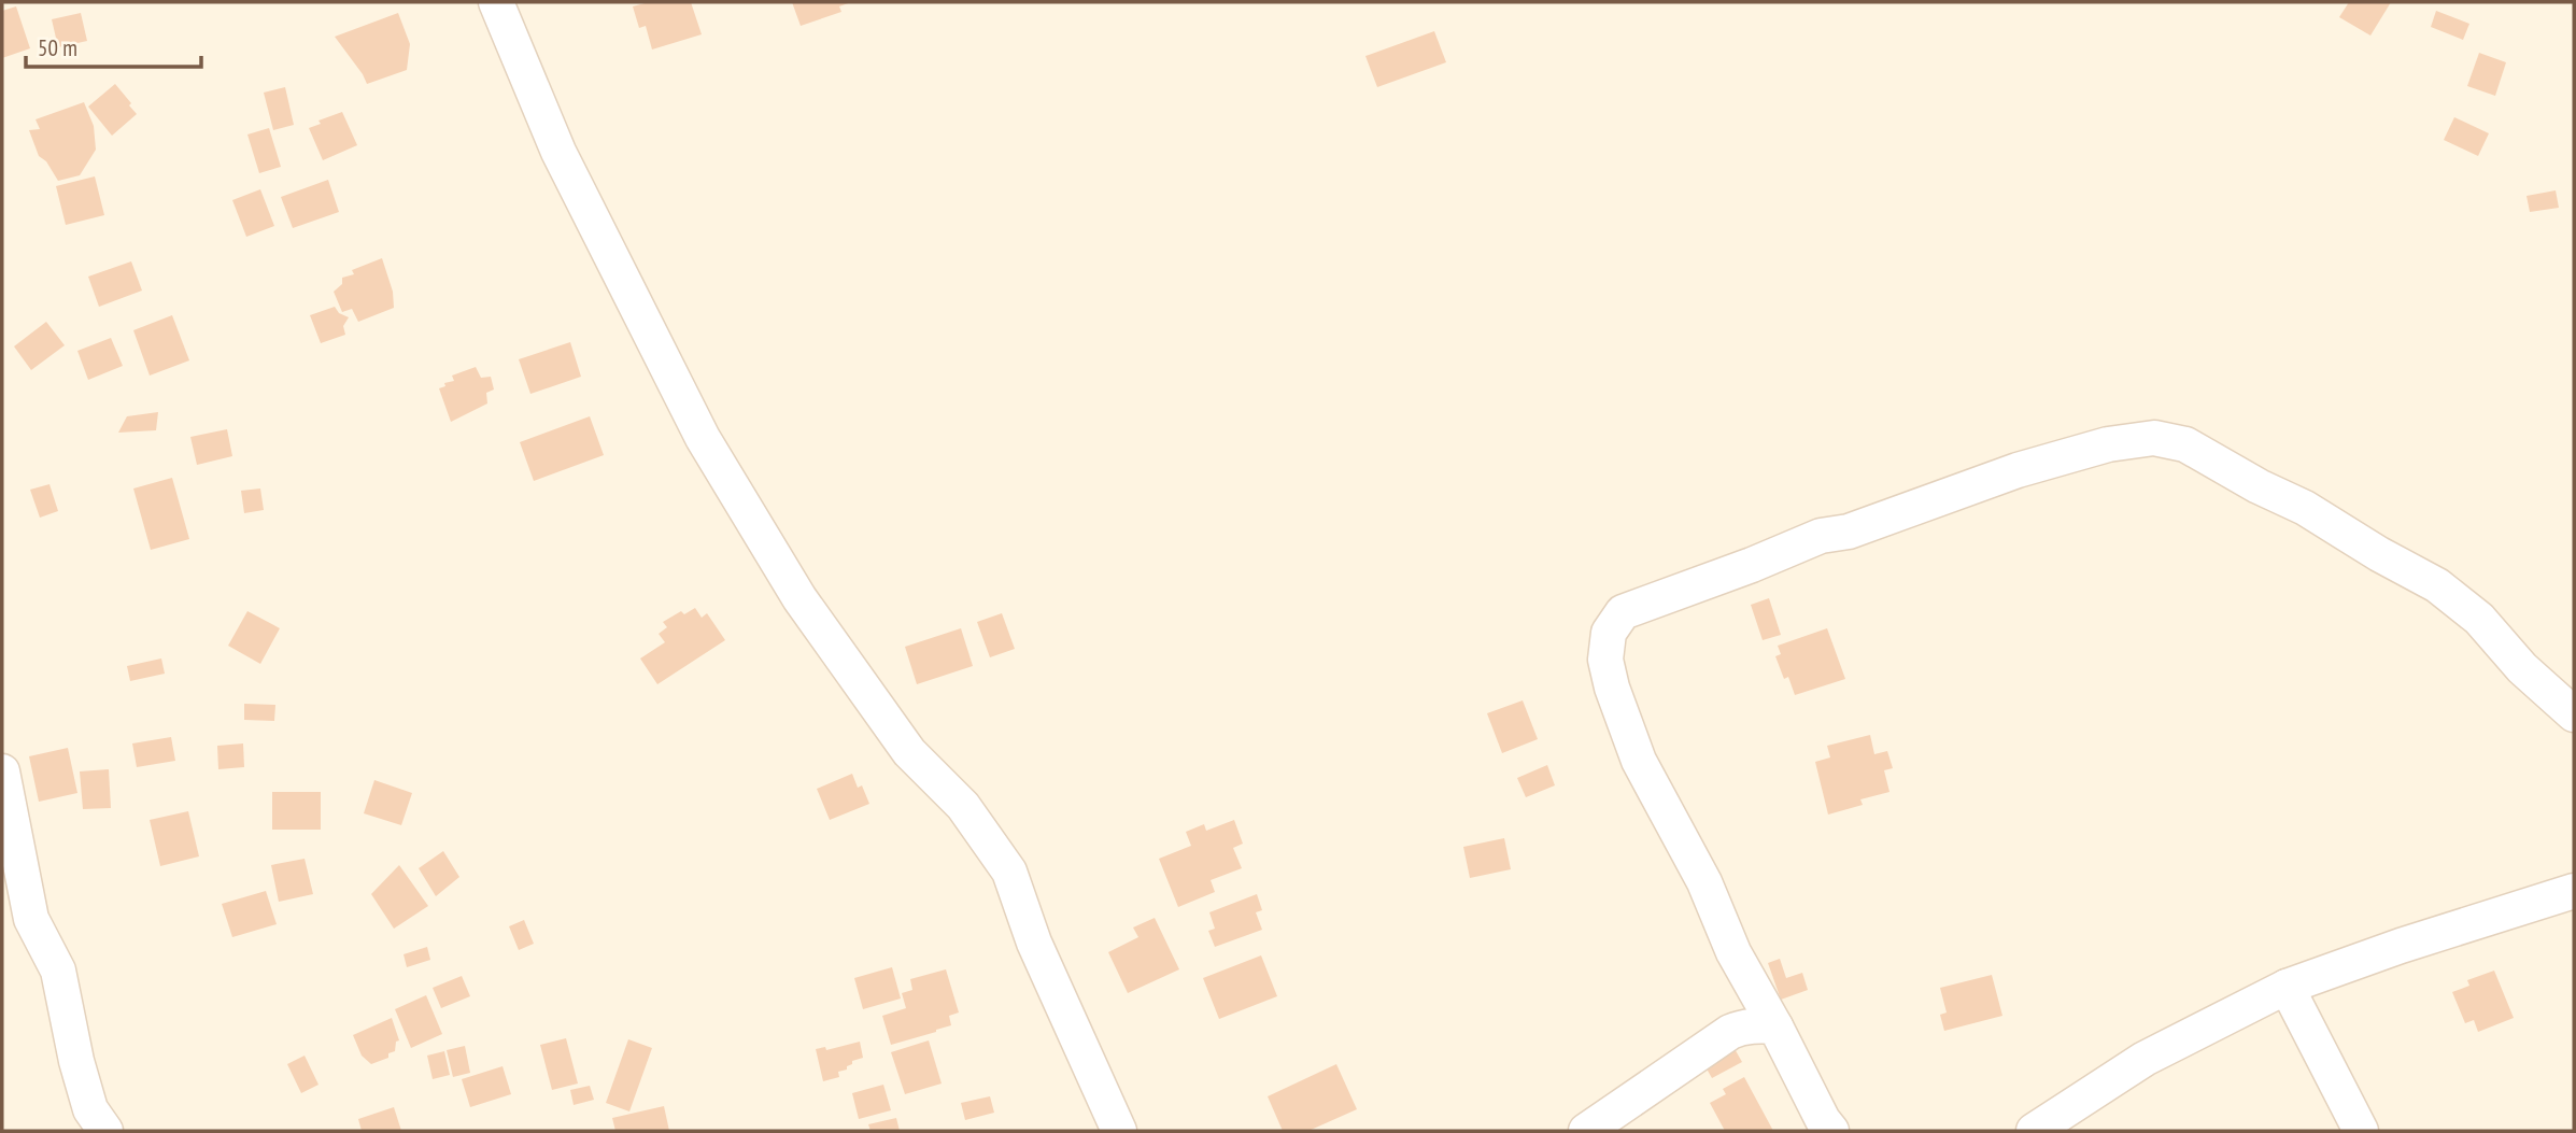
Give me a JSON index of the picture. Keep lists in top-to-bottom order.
{
  "scale_bar": "50 m"
}
